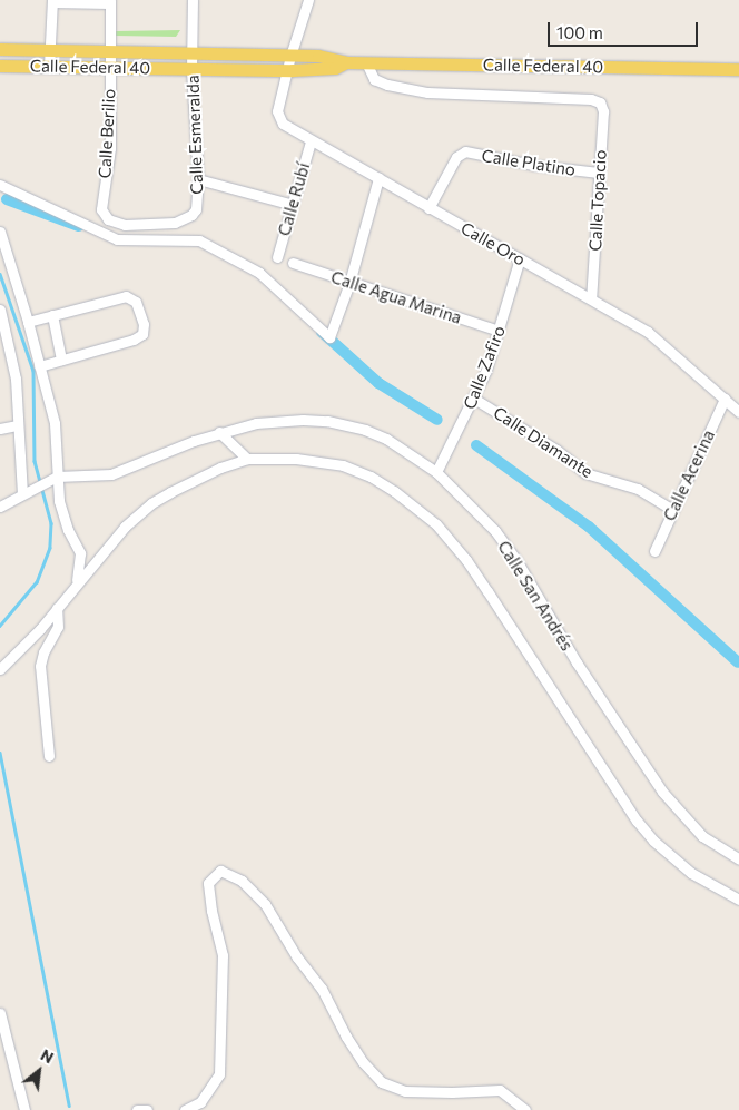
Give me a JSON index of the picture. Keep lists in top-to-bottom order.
{
  "streets": {
    "main road": ["Calle Federal 40"],
    "street": [
      "Calle Berilio",
      "Calle Esmeralda",
      "Calle Platino",
      "Calle Rubí",
      "Calle Topacio",
      "Calle Oro",
      "Calle Agua Marina",
      "Calle Zafiro",
      "Calle Diamante",
      "Calle Acerina",
      "Calle San Andrés"
    ]
  },
  "crossings": [
    ["Calle Federal 40", "Calle Berilio"],
    ["Calle Federal 40", "Calle Esmeralda"],
    ["Calle Federal 40", "Calle Topacio"],
    ["Calle Federal 40", "Calle Oro"],
    ["Calle Berilio", "Calle Esmeralda"],
    ["Calle Platino", "Calle Topacio"],
    ["Calle Platino", "Calle Oro"],
    ["Calle Rubí", "Calle Oro"],
    ["Calle Topacio", "Calle Oro"],
    ["Calle Oro", "Calle Zafiro"],
    ["Calle Oro", "Calle Acerina"],
    ["Calle Agua Marina", "Calle Zafiro"],
    ["Calle Zafiro", "Calle Diamante"],
    ["Calle Zafiro", "Calle San Andrés"],
    ["Calle Diamante", "Calle Acerina"]
  ],
  "scale_bar": "100 m",
  "north": "top right"
}
